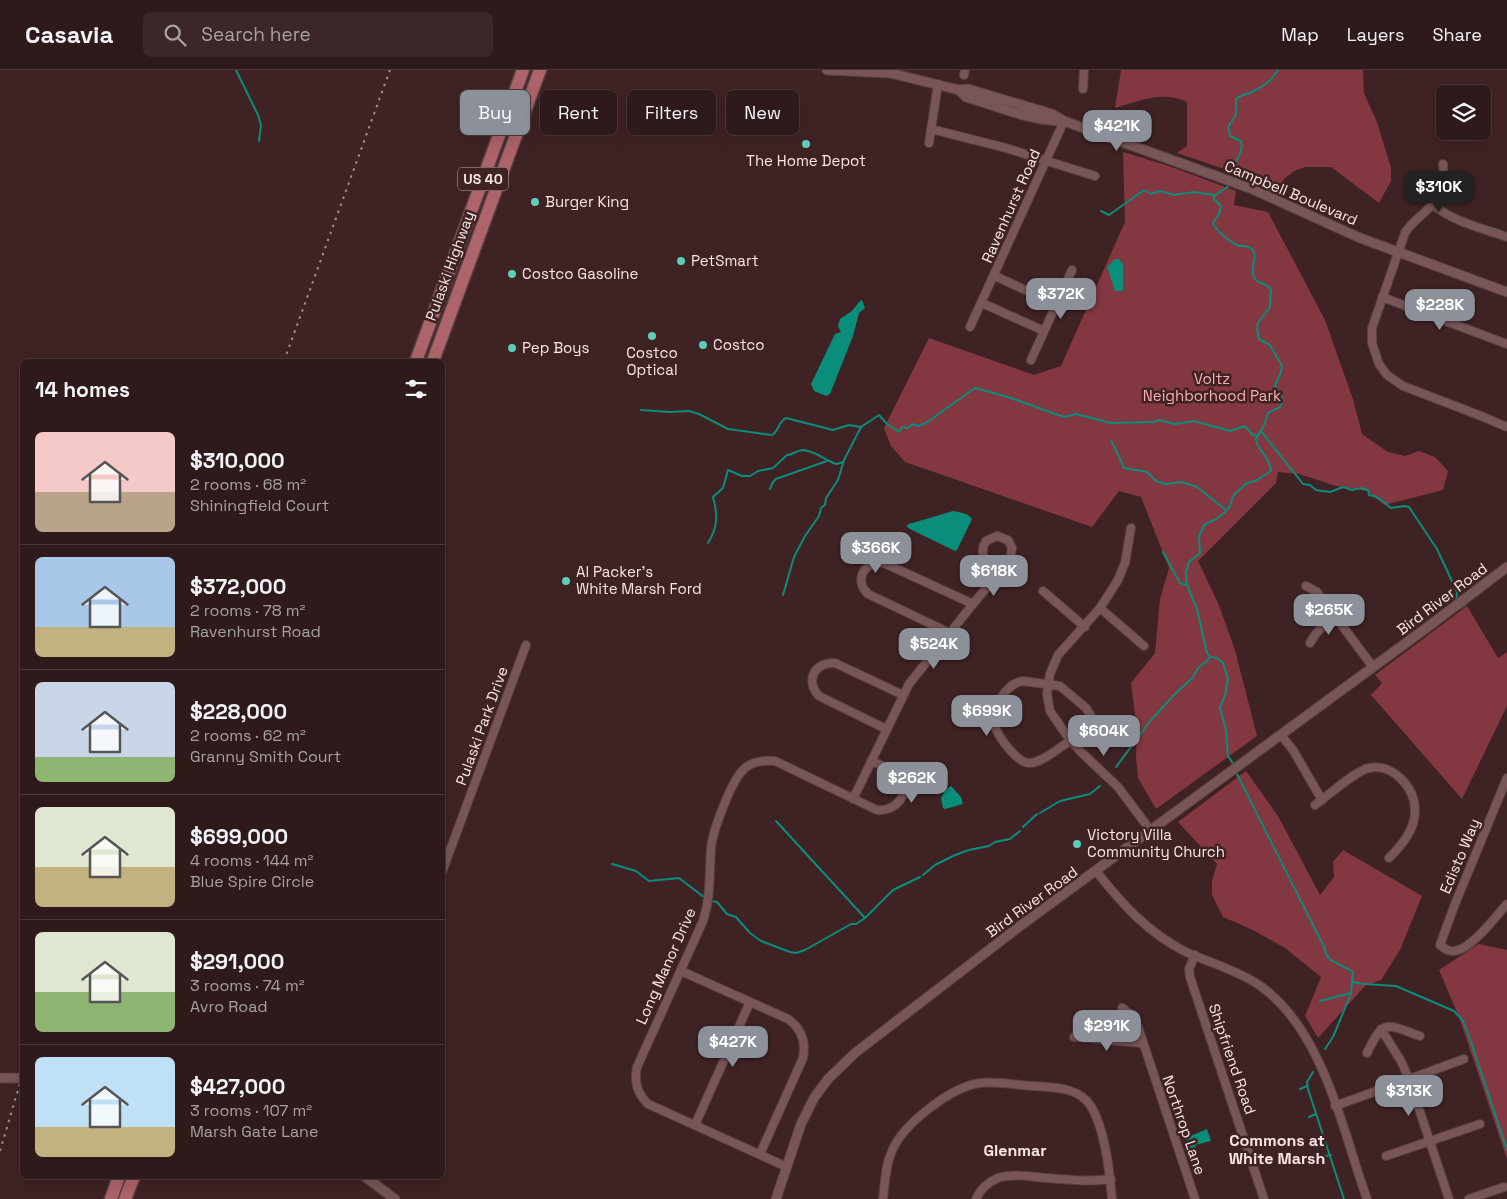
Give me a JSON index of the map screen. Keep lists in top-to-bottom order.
{
  "streets": {
    "highway": ["US 40", "Pulaski Highway"],
    "street": [
      "Campbell Boulevard",
      "Ravenhurst Road",
      "Bird River Road",
      "Pulaski Park Drive",
      "Edisto Way",
      "Long Manor Drive",
      "Shipfriend Road",
      "Northrop Lane"
    ]
  },
  "crossings": [
    ["Campbell Boulevard", "Ravenhurst Road"],
    ["Bird River Road", "Long Manor Drive"]
  ],
  "districts": ["Commons at White Marsh", "Glenmar"],
  "parks": ["Voltz Neighborhood Park"],
  "places": [
    "The Home Depot",
    "Burger King",
    "PetSmart",
    "Costco Gasoline",
    "Costco Optical",
    "Costco",
    "Pep Boys",
    "Al Packer's White Marsh Ford",
    "Victory Villa Community Church"
  ],
  "page": {
    "header": "Casavia",
    "search": "Search here",
    "nav": ["Map", "Layers", "Share"],
    "chip": [
      "Buy",
      "Rent",
      "Filters",
      "New"
    ],
    "price": [
      "$421K",
      "$310K",
      "$372K",
      "$228K",
      "$366K",
      "$618K",
      "$265K",
      "$524K",
      "$699K",
      "$604K",
      "$262K",
      "$291K",
      "$427K",
      "$313K"
    ],
    "heading": "14 homes",
    "list": [
      {
        "name": "$310,000",
        "note": "2 rooms · 68 m² · Shiningfield Court"
      },
      {
        "name": "$372,000",
        "note": "2 rooms · 78 m² · Ravenhurst Road"
      },
      {
        "name": "$228,000",
        "note": "2 rooms · 62 m² · Granny Smith Court"
      },
      {
        "name": "$699,000",
        "note": "4 rooms · 144 m² · Blue Spire Circle"
      },
      {
        "name": "$291,000",
        "note": "3 rooms · 74 m² · Avro Road"
      },
      {
        "name": "$427,000",
        "note": "3 rooms · 107 m² · Marsh Gate Lane"
      }
    ]
  }
}
